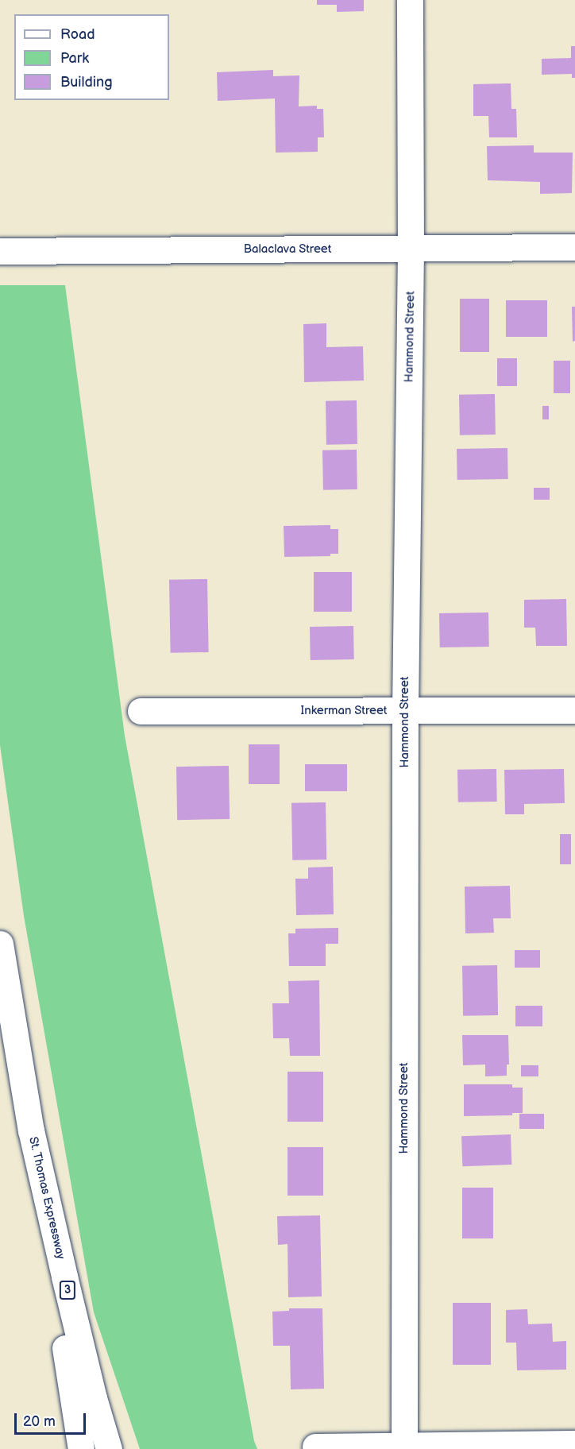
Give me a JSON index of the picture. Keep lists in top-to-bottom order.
{
  "streets": {
    "main road": [
      "Balaclava Street",
      "Hammond Street",
      "Inkerman Street",
      "St. Thomas Expressway",
      "3"
    ]
  },
  "crossings": [
    ["Balaclava Street", "Hammond Street"],
    ["Hammond Street", "Inkerman Street"]
  ],
  "legend": ["Road", "Park", "Building"],
  "scale_bar": "20 m"
}
